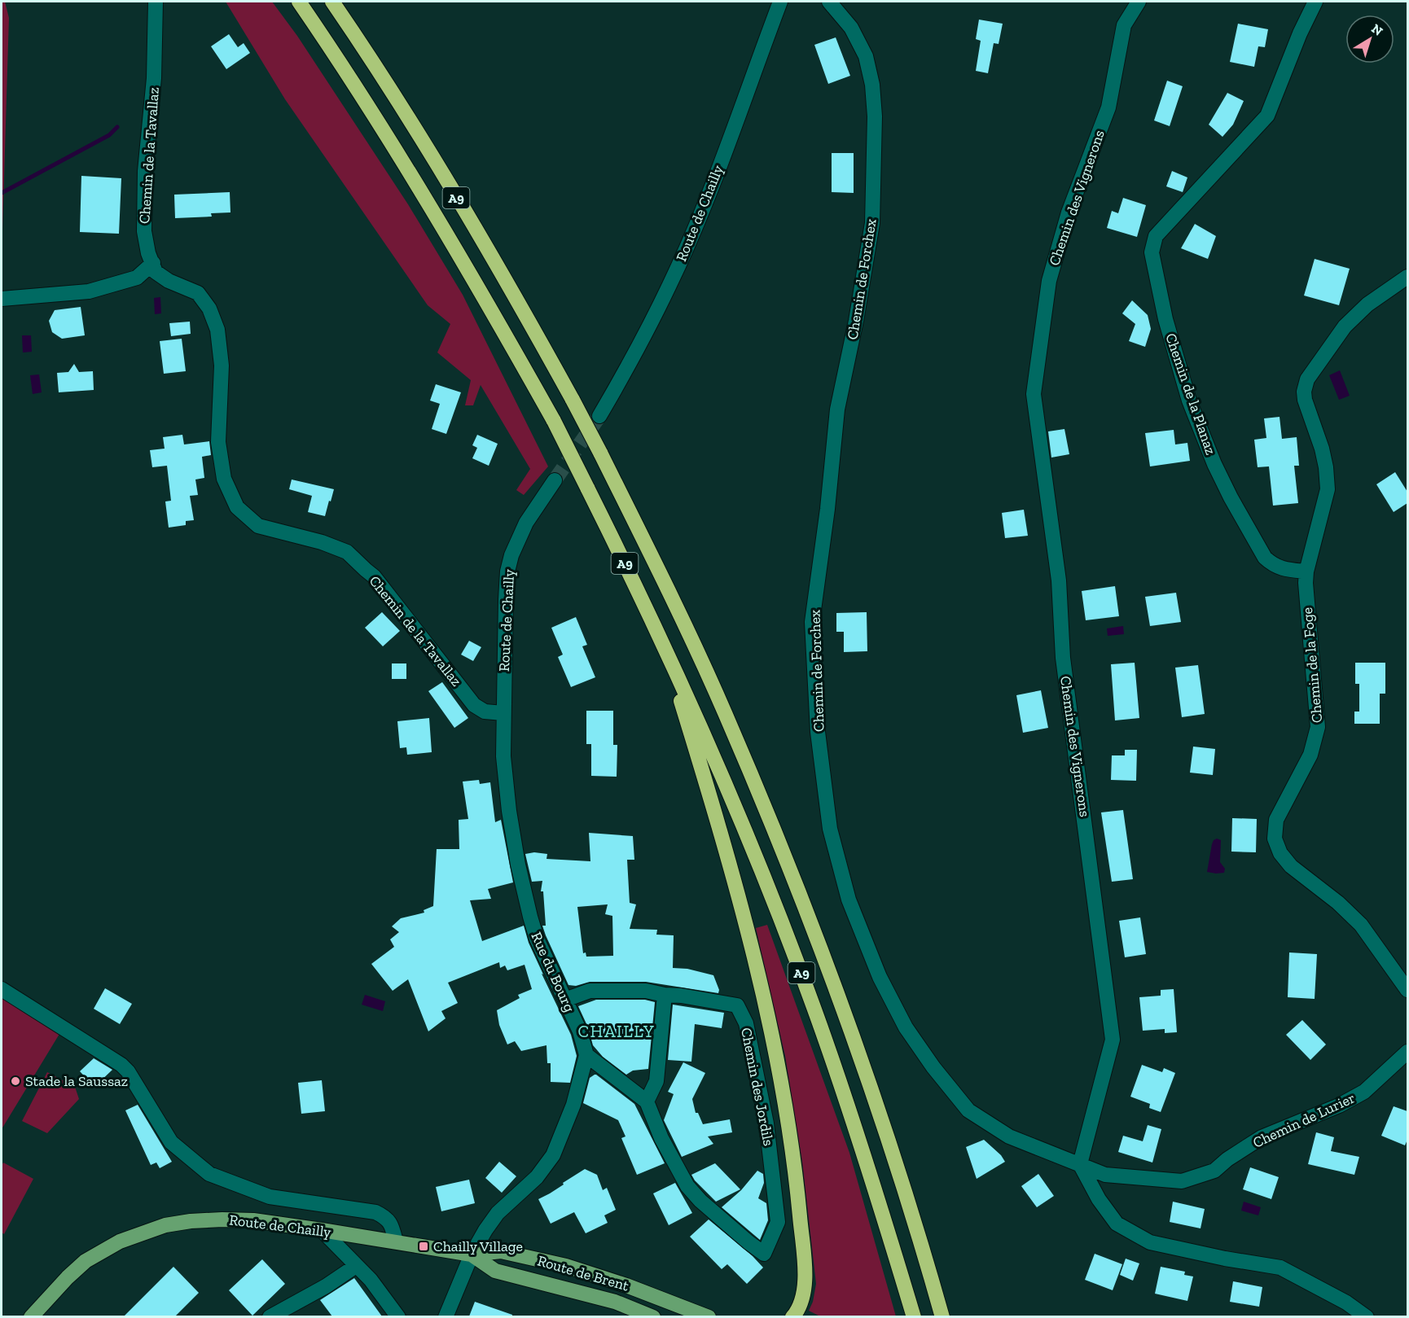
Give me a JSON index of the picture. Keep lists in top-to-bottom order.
{
  "streets": {
    "highway": ["A9"],
    "main road": ["Route de Chailly", "Route de Brent"],
    "street": [
      "Chemin de la Tavallaz",
      "Chemin des Vignerons",
      "Chemin de Forchex",
      "Chemin de la Planaz",
      "Chemin de la Foge",
      "Rue du Bourg",
      "Chemin des Jordils",
      "Chemin de Lurier"
    ]
  },
  "crossings": [
    ["Chemin de la Tavallaz", "Route de Chailly"],
    ["Chemin de la Tavallaz", "Rue du Bourg"],
    ["Chemin des Vignerons", "Chemin de Forchex"],
    ["Route de Chailly", "Rue du Bourg"],
    ["Route de Chailly", "Route de Brent"],
    ["Chemin de Forchex", "Chemin de Lurier"],
    ["Chemin de la Planaz", "Chemin de la Foge"],
    ["Rue du Bourg", "Chemin des Jordils"]
  ],
  "districts": ["CHAILLY"],
  "places": {
    "other": ["Stade la Saussaz"],
    "transit": ["Chailly Village"]
  },
  "north": "top right"
}
